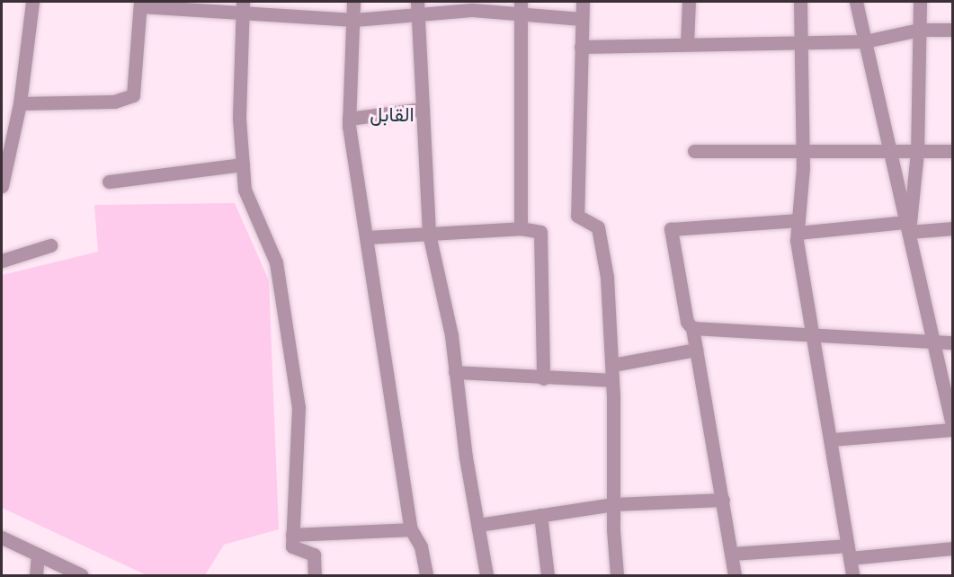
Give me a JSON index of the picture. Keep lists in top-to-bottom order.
{
  "districts": ["القابل"]
}
